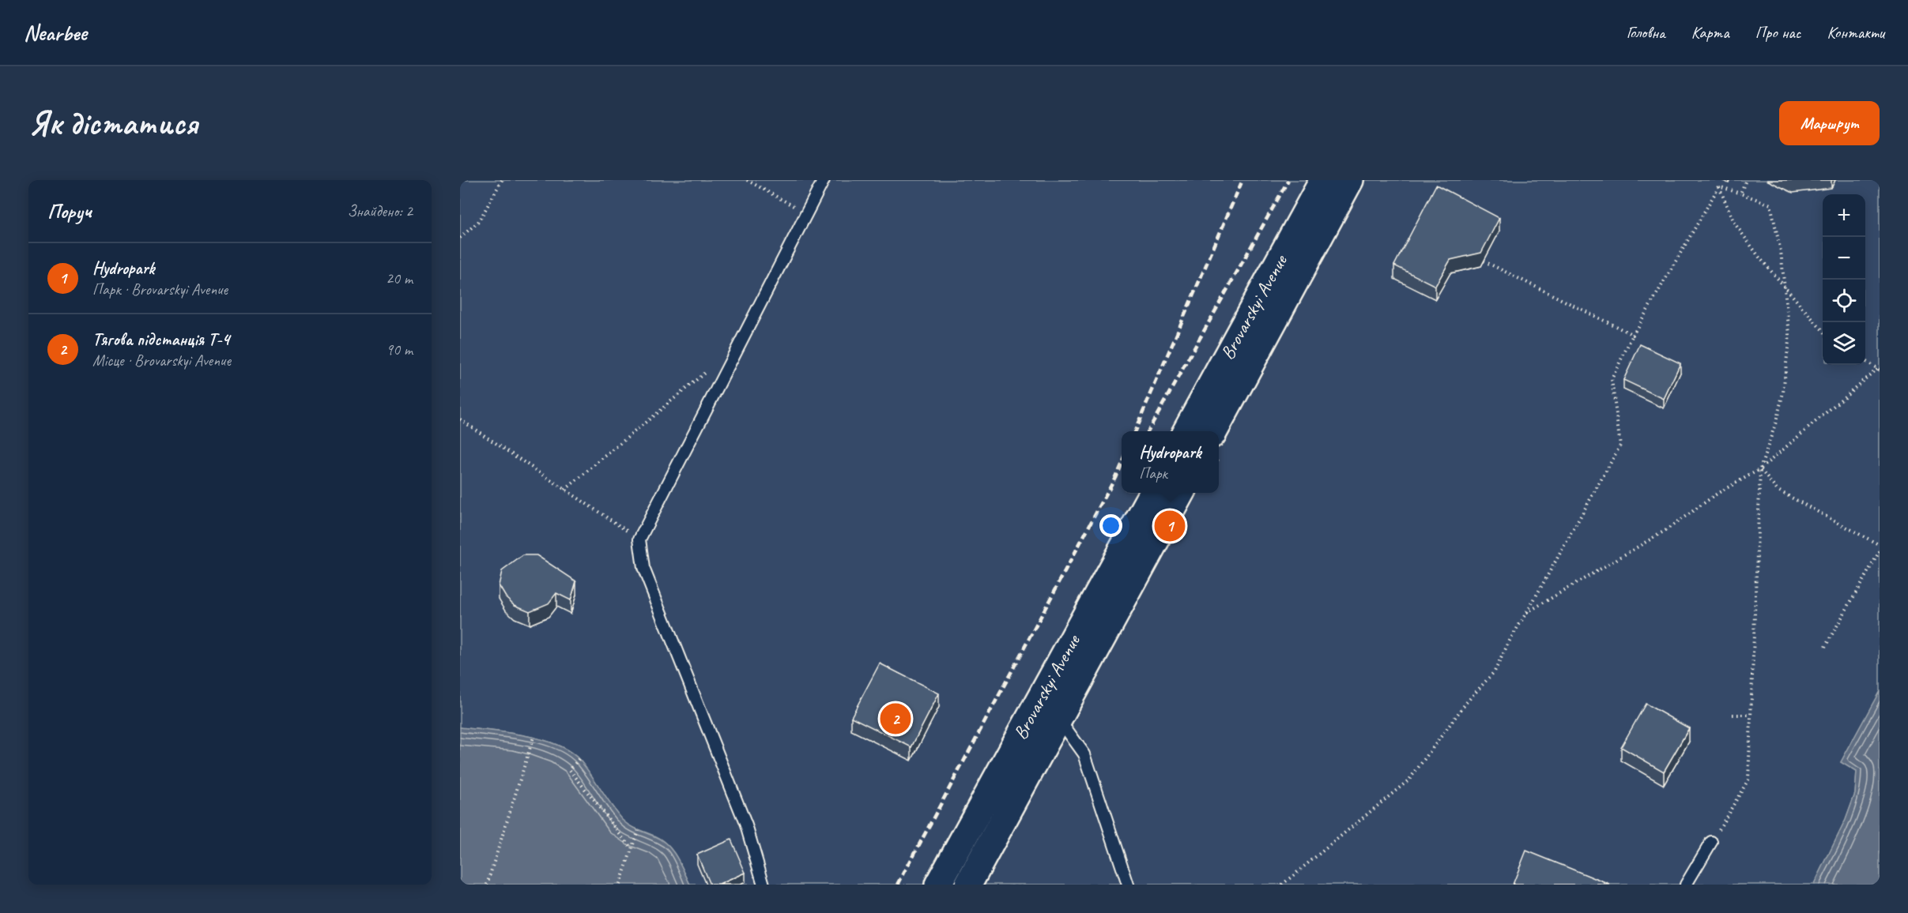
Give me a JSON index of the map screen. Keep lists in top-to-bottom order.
{
  "streets": {
    "main road": ["Brovarskyi Avenue"]
  },
  "page": {
    "header": "Nearbee",
    "nav": [
      "Головна",
      "Карта",
      "Про нас",
      "Контакти"
    ],
    "buttons": "Маршрут",
    "title": "Як дістатися",
    "heading": ["Поруч", "Знайдено: 2"],
    "map_buttons": ["+", "−"],
    "list": [
      {
        "mark": "1",
        "name": "Hydropark",
        "note": "Парк · Brovarskyi Avenue",
        "value": "20 m"
      },
      {
        "mark": "2",
        "name": "Тягова підстанція Т-4",
        "note": "Місце · Brovarskyi Avenue",
        "value": "90 m"
      }
    ],
    "popup": ["Hydropark", "Парк"],
    "pins": ["1", "2"]
  }
}
